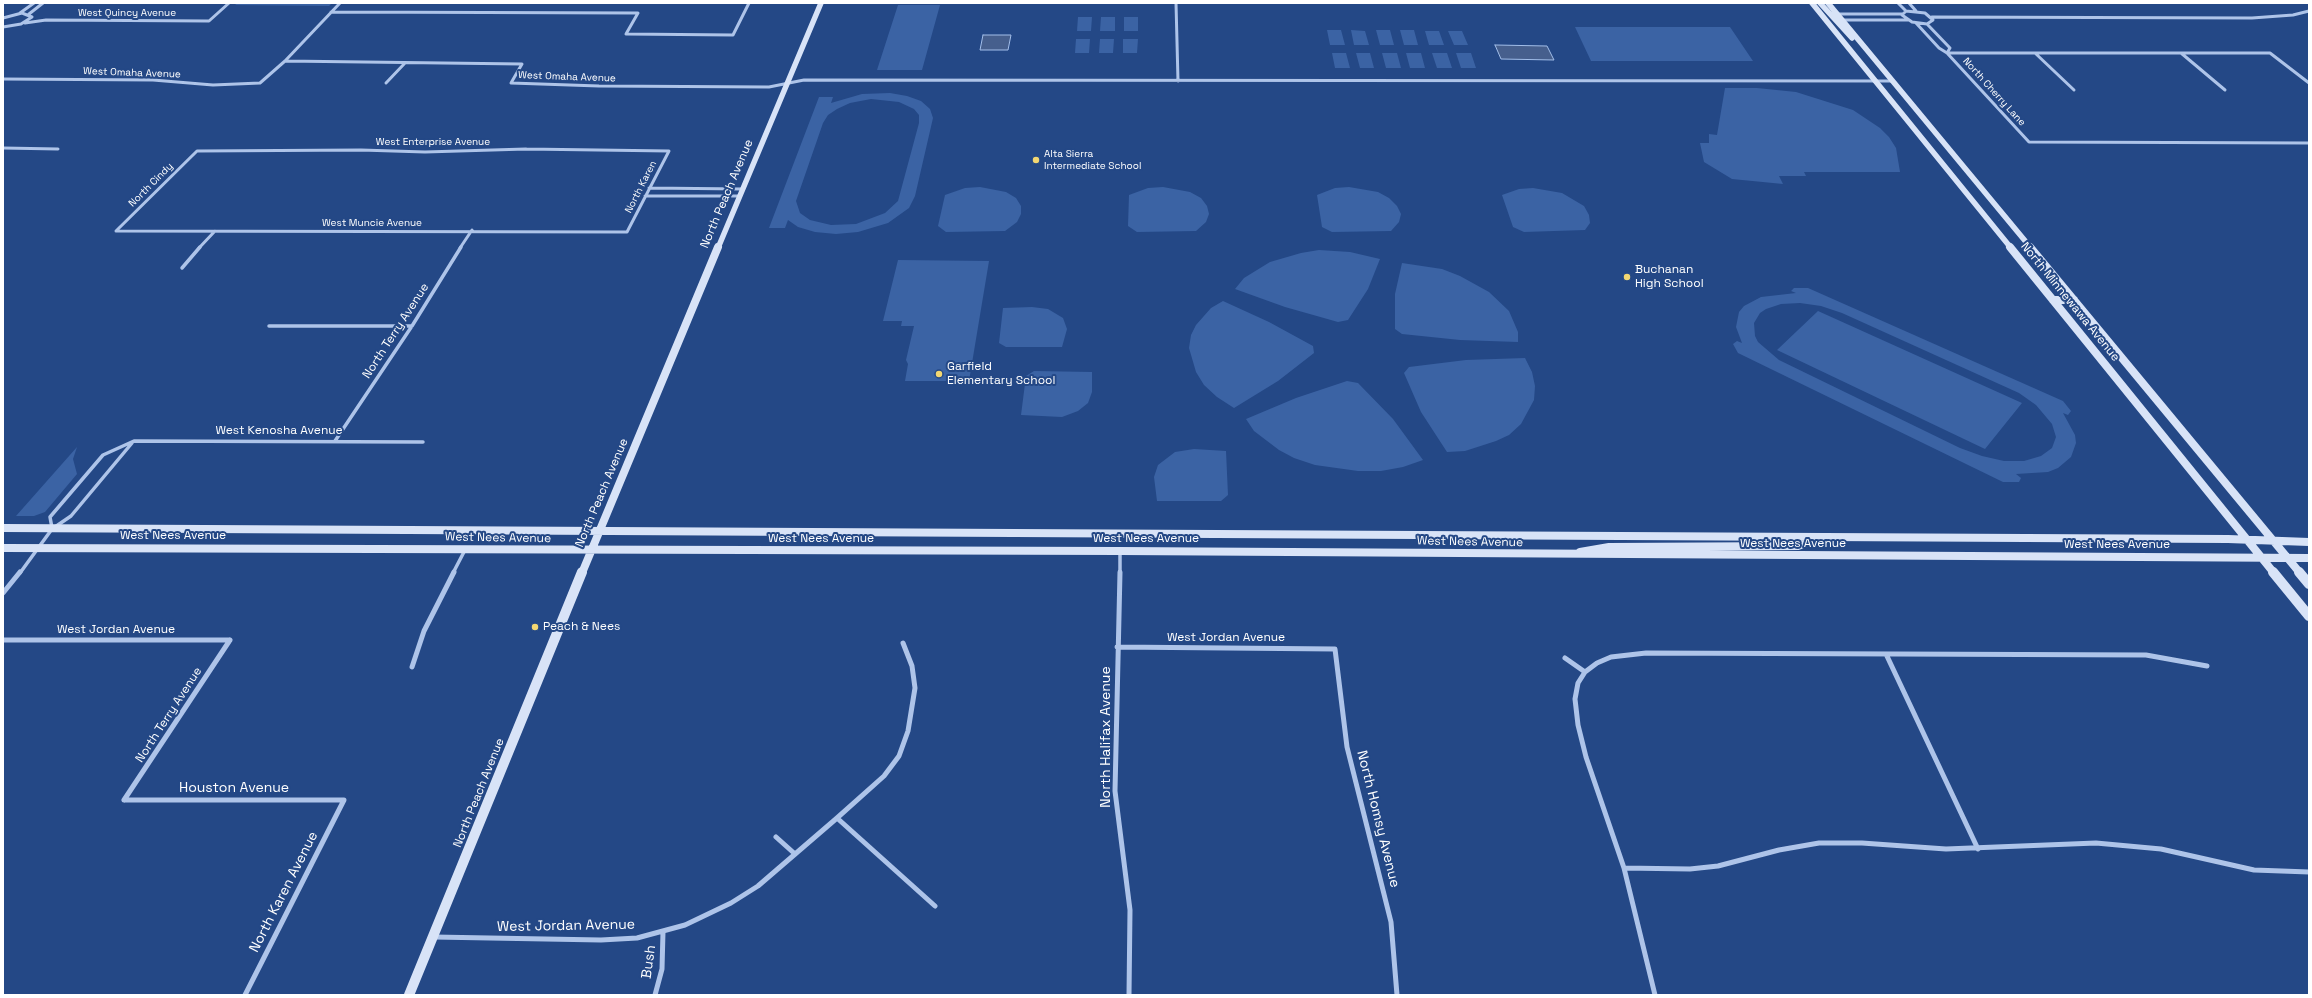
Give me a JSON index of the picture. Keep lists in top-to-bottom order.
{
  "streets": {
    "main road": ["North Peach Avenue", "North Minnewawa Avenue", "West Nees Avenue"],
    "street": [
      "West Quincy Avenue",
      "West Omaha Avenue",
      "North Cherry Lane",
      "West Enterprise Avenue",
      "North Cindy",
      "North Karen",
      "West Muncie Avenue",
      "North Terry Avenue",
      "West Kenosha Avenue",
      "West Jordan Avenue",
      "North Halifax Avenue",
      "Houston Avenue",
      "North Homsy Avenue",
      "North Karen Avenue",
      "Bush"
    ]
  },
  "crossings": [
    ["West Omaha Avenue", "North Peach Avenue"],
    ["West Enterprise Avenue", "North Cindy"],
    ["West Enterprise Avenue", "North Karen"],
    ["North Cindy", "West Muncie Avenue"],
    ["North Karen", "West Muncie Avenue"],
    ["North Peach Avenue", "West Nees Avenue"],
    ["North Peach Avenue", "West Jordan Avenue"],
    ["West Muncie Avenue", "North Terry Avenue"],
    ["North Minnewawa Avenue", "West Nees Avenue"],
    ["North Terry Avenue", "West Kenosha Avenue"],
    ["North Terry Avenue", "West Jordan Avenue"],
    ["North Terry Avenue", "Houston Avenue"],
    ["West Nees Avenue", "North Halifax Avenue"],
    ["West Jordan Avenue", "North Halifax Avenue"],
    ["West Jordan Avenue", "North Homsy Avenue"],
    ["West Jordan Avenue", "Bush"],
    ["Houston Avenue", "North Karen Avenue"]
  ],
  "places": [
    "Alta Sierra Intermediate School",
    "Buchanan High School",
    "Garfield Elementary School",
    "Peach & Nees"
  ]
}
